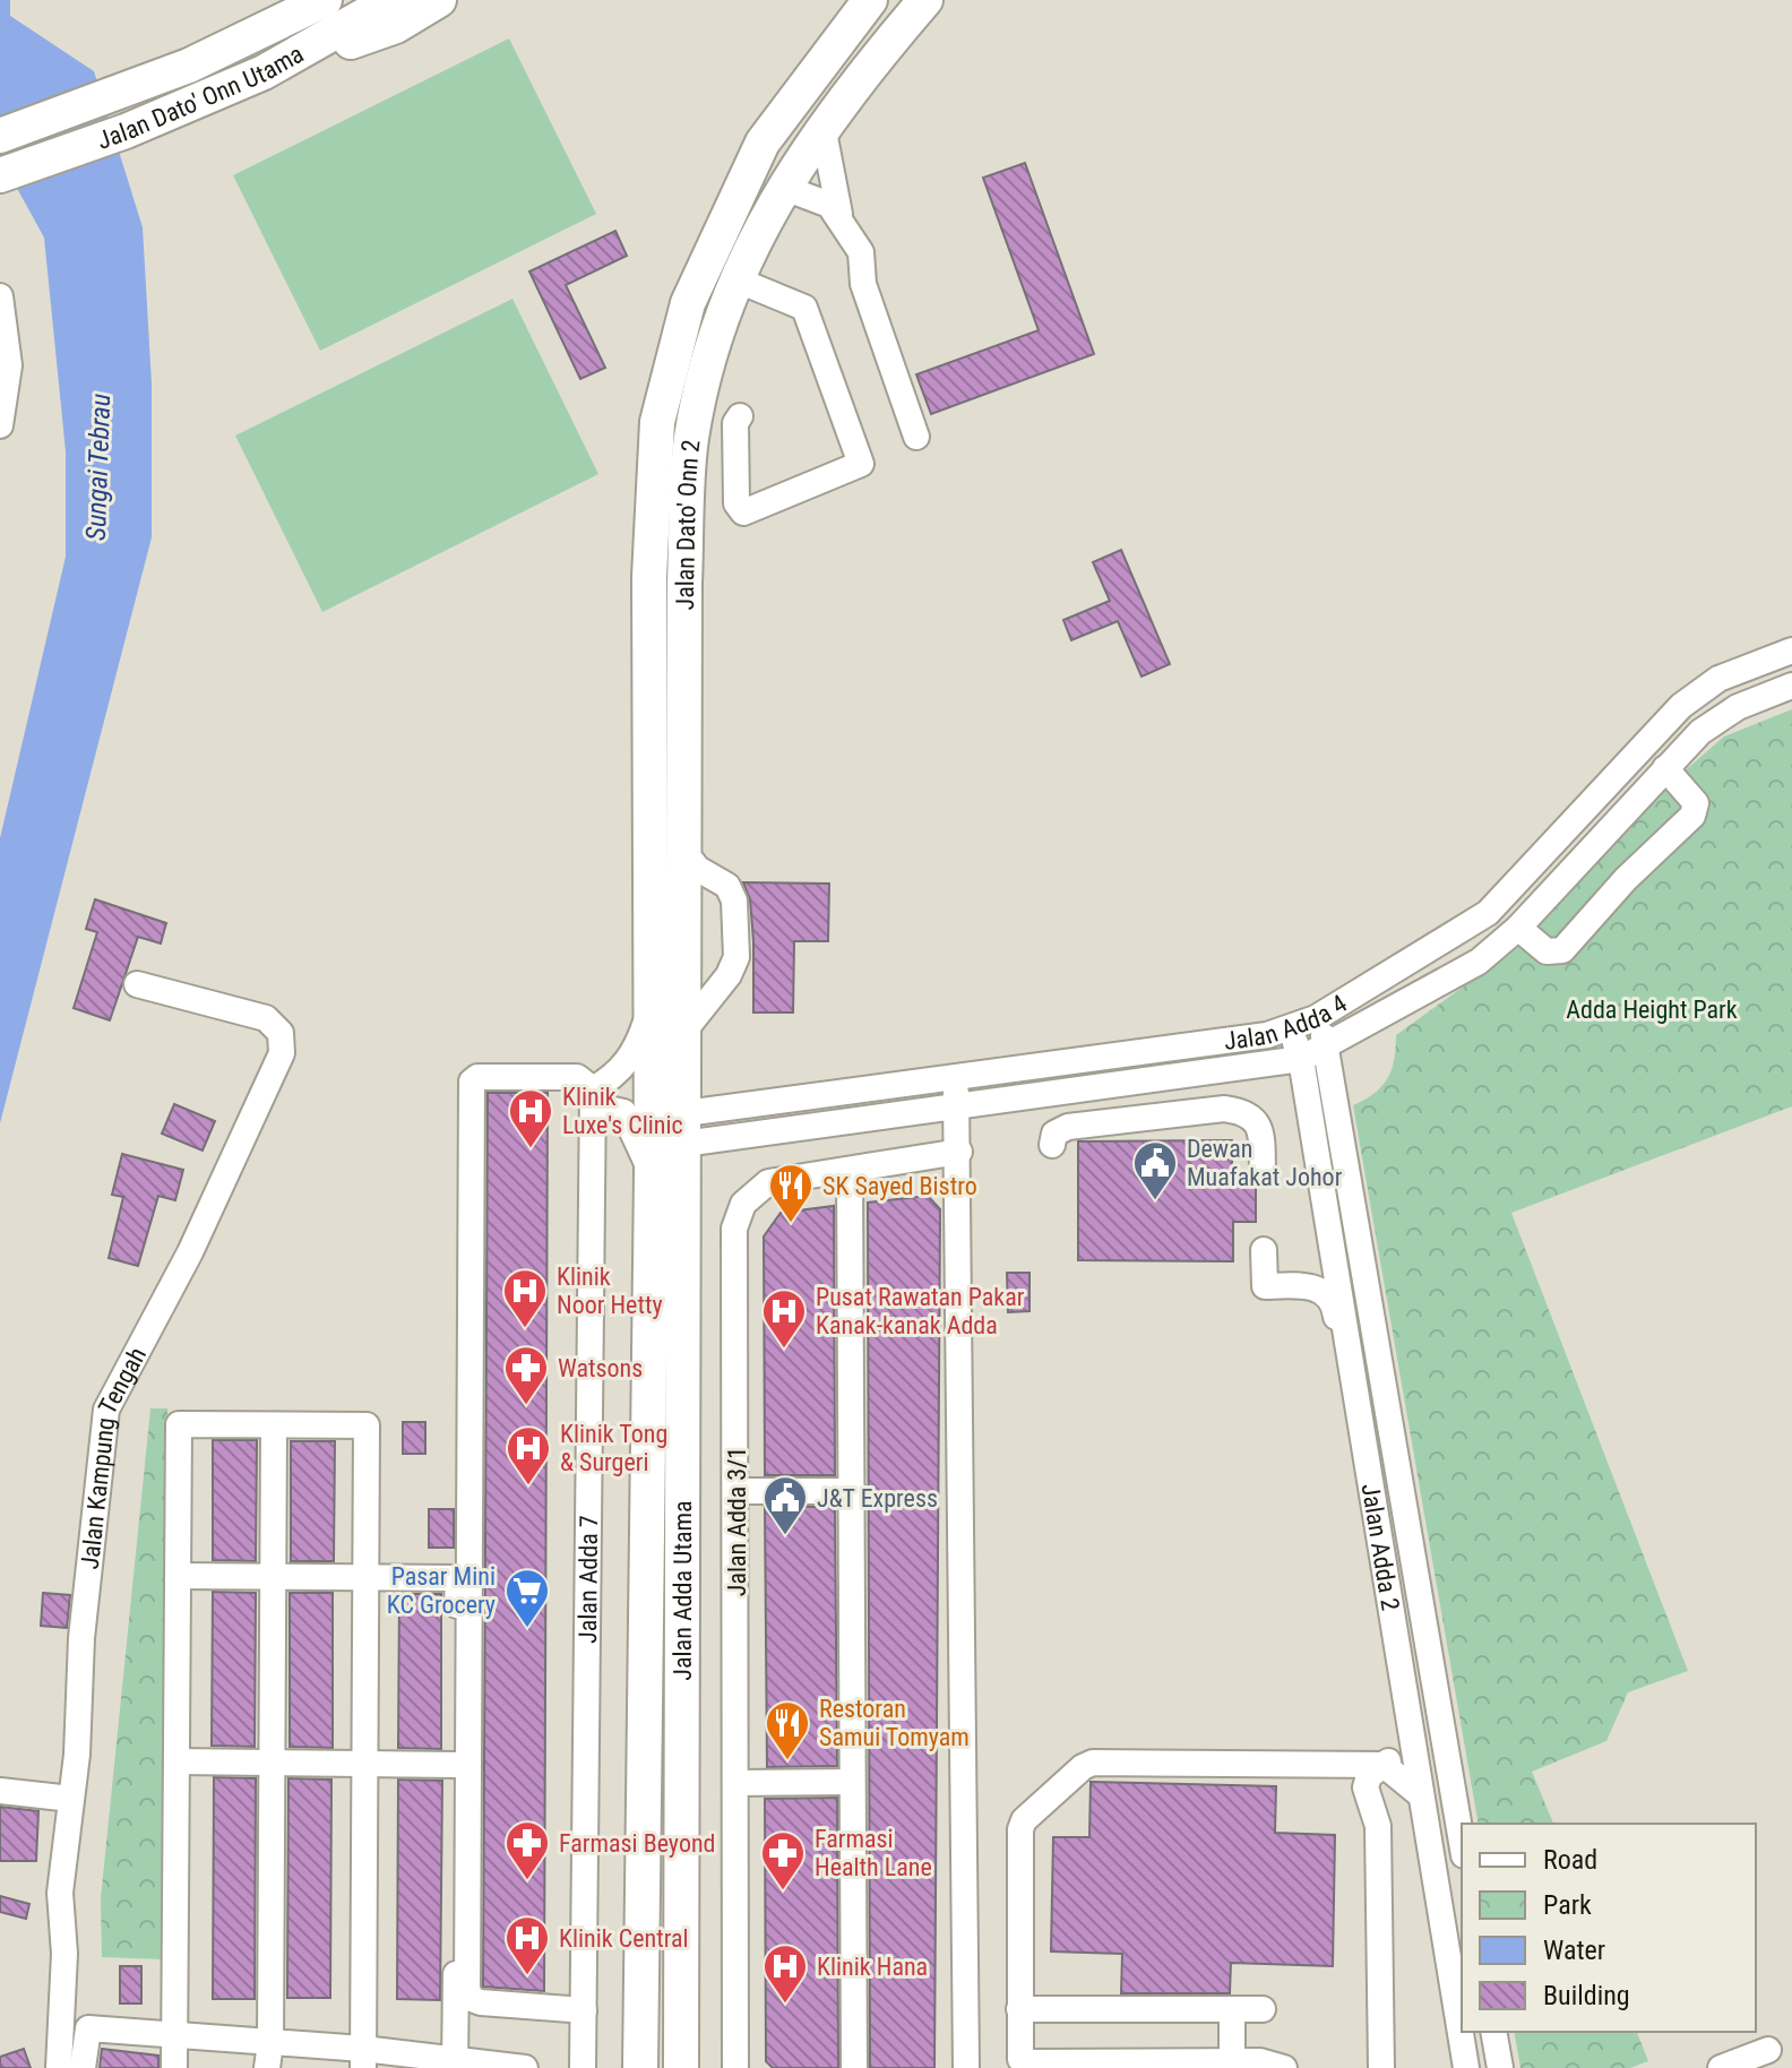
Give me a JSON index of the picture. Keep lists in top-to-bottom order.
{
  "streets": {
    "main road": ["Jalan Dato' Onn Utama", "Jalan Dato' Onn 2", "Jalan Adda Utama"],
    "street": [
      "Jalan Adda 4",
      "Jalan Kampung Tengah",
      "Jalan Adda 3/1",
      "Jalan Adda 2",
      "Jalan Adda 7"
    ]
  },
  "crossings": [
    ["Jalan Dato' Onn 2", "Jalan Adda 4"],
    ["Jalan Dato' Onn 2", "Jalan Adda Utama"],
    ["Jalan Adda 4", "Jalan Adda 2"],
    ["Jalan Adda 4", "Jalan Adda Utama"]
  ],
  "water": ["Sungai Tebrau"],
  "parks": ["Adda Height Park"],
  "places": {
    "hospital": [
      "Klinik Luxe's Clinic",
      "Klinik Noor Hetty",
      "Pusat Rawatan Pakar Kanak-kanak Adda",
      "Klinik Tong & Surgeri",
      "Klinik Central",
      "Klinik Hana"
    ],
    "public building": ["Dewan Muafakat Johor", "J&T Express"],
    "restaurant": ["SK Sayed Bistro", "Restoran Samui Tomyam"],
    "pharmacy": ["Watsons", "Farmasi Beyond", "Farmasi Health Lane"],
    "supermarket": ["Pasar Mini KC Grocery"]
  },
  "legend": [
    "Road",
    "Park",
    "Water",
    "Building"
  ]
}
